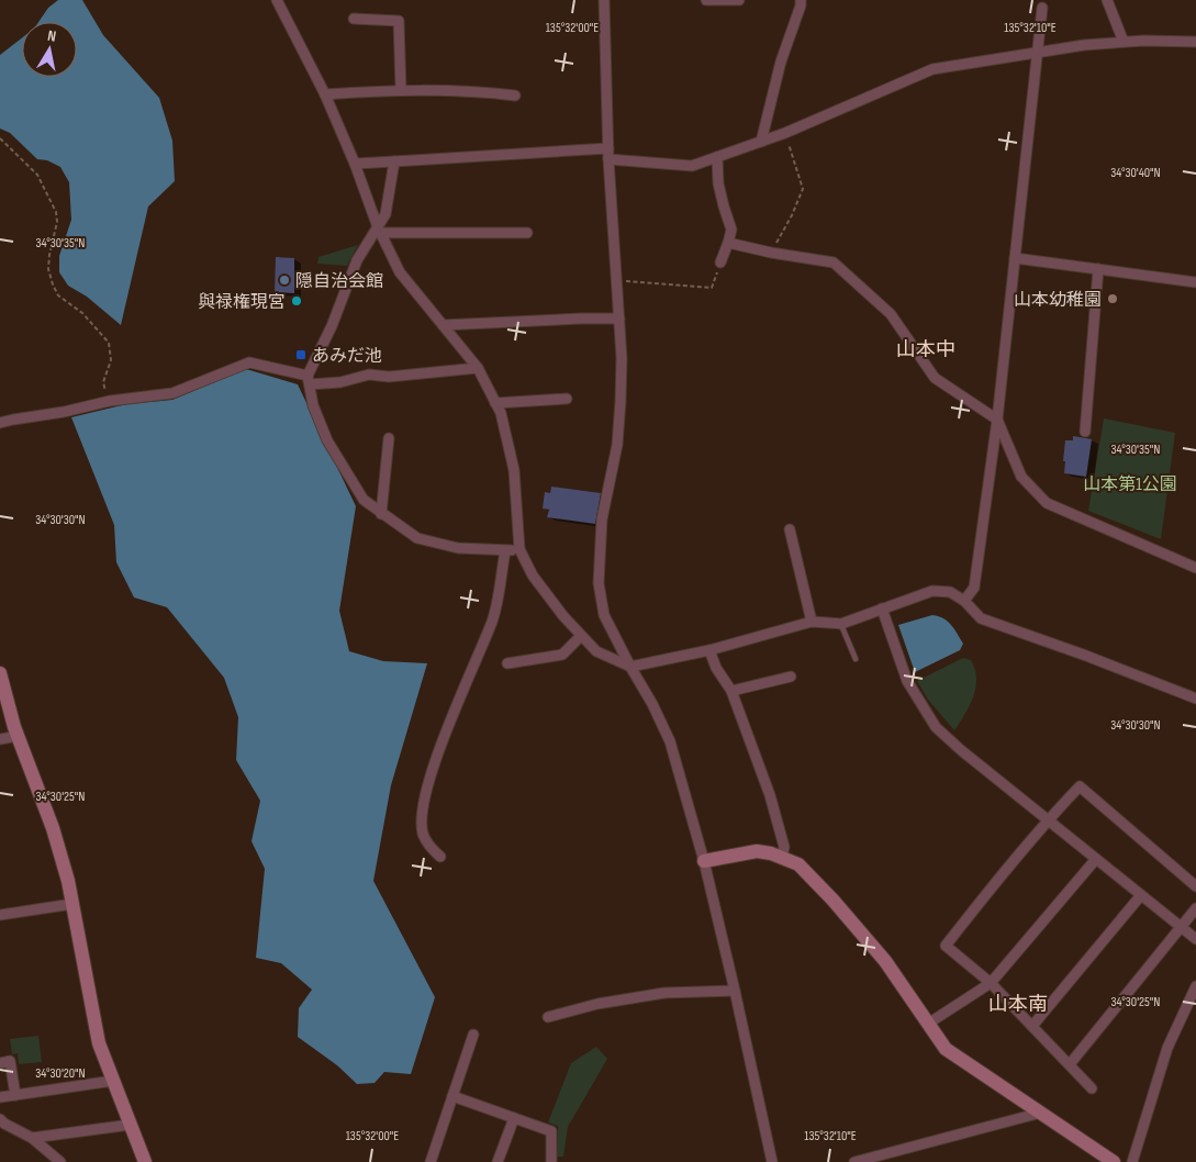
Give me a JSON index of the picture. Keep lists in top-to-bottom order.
{
  "districts": ["山本中", "山本南"],
  "parks": ["山本第1公園"],
  "places": {
    "other": ["隠自治会館", "山本幼稚園", "與禄権現宮"],
    "transit": ["あみだ池"]
  },
  "north": "top",
  "coordinates": [
    "135°32'00\"E",
    "135°32'10\"E",
    "34°30'40\"N",
    "34°30'35\"N",
    "34°30'30\"N",
    "34°30'25\"N",
    "34°30'20\"N"
  ]
}
